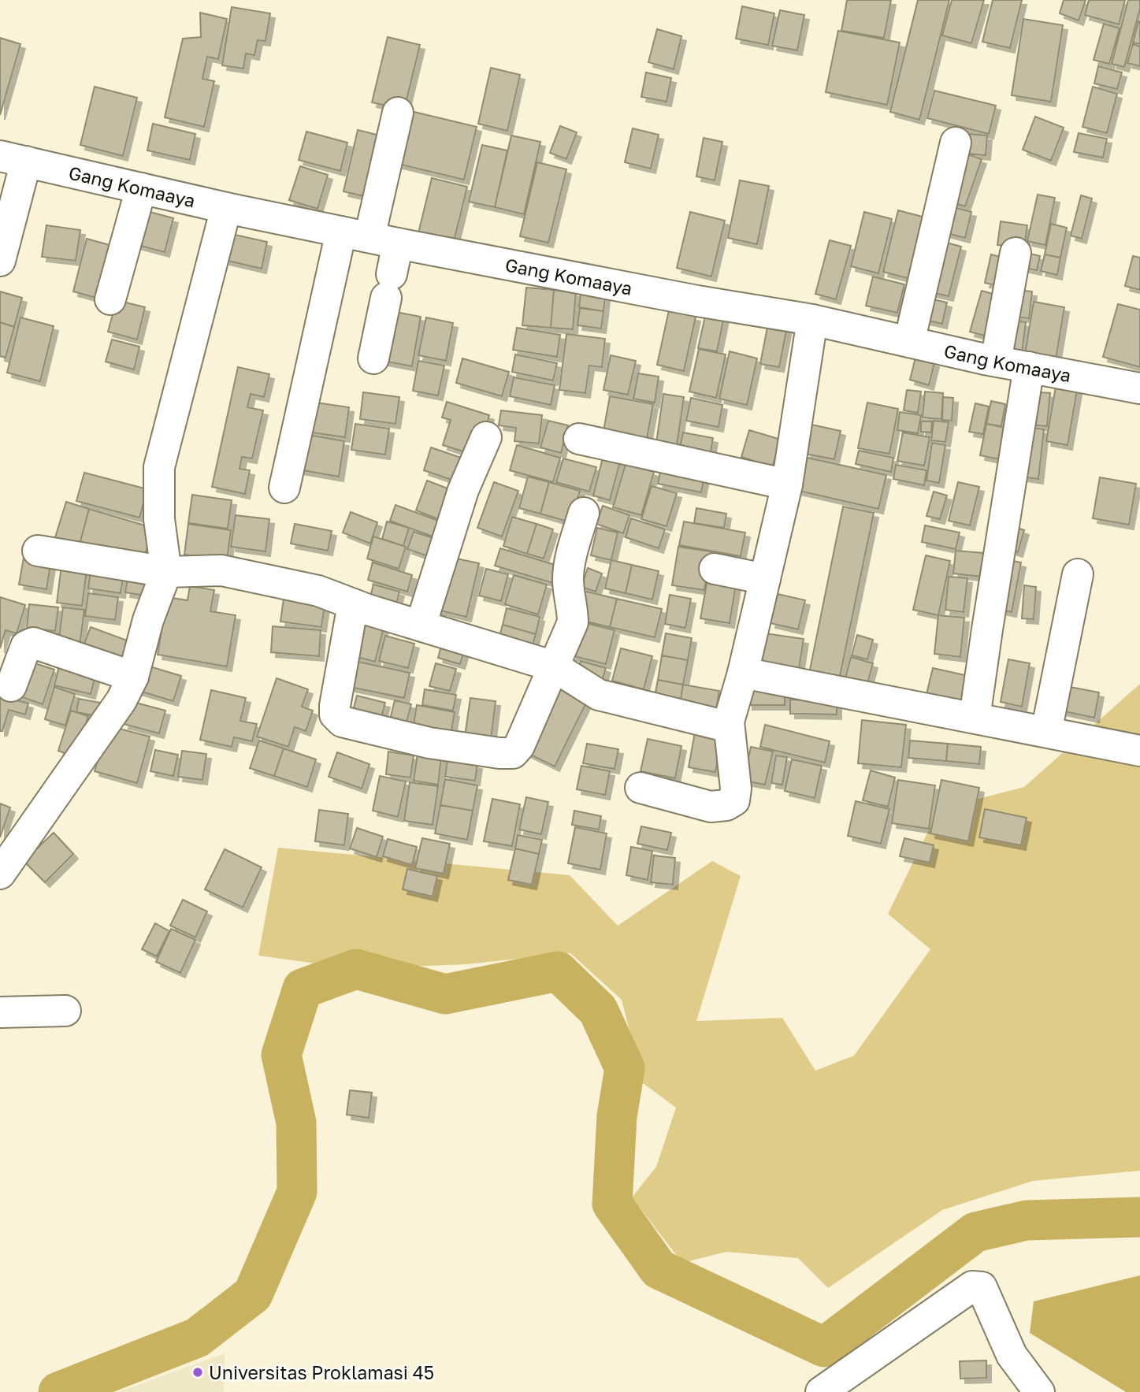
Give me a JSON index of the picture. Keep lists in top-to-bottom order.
{
  "streets": {
    "street": ["Gang Komaaya"]
  },
  "places": ["Universitas Proklamasi 45"]
}
